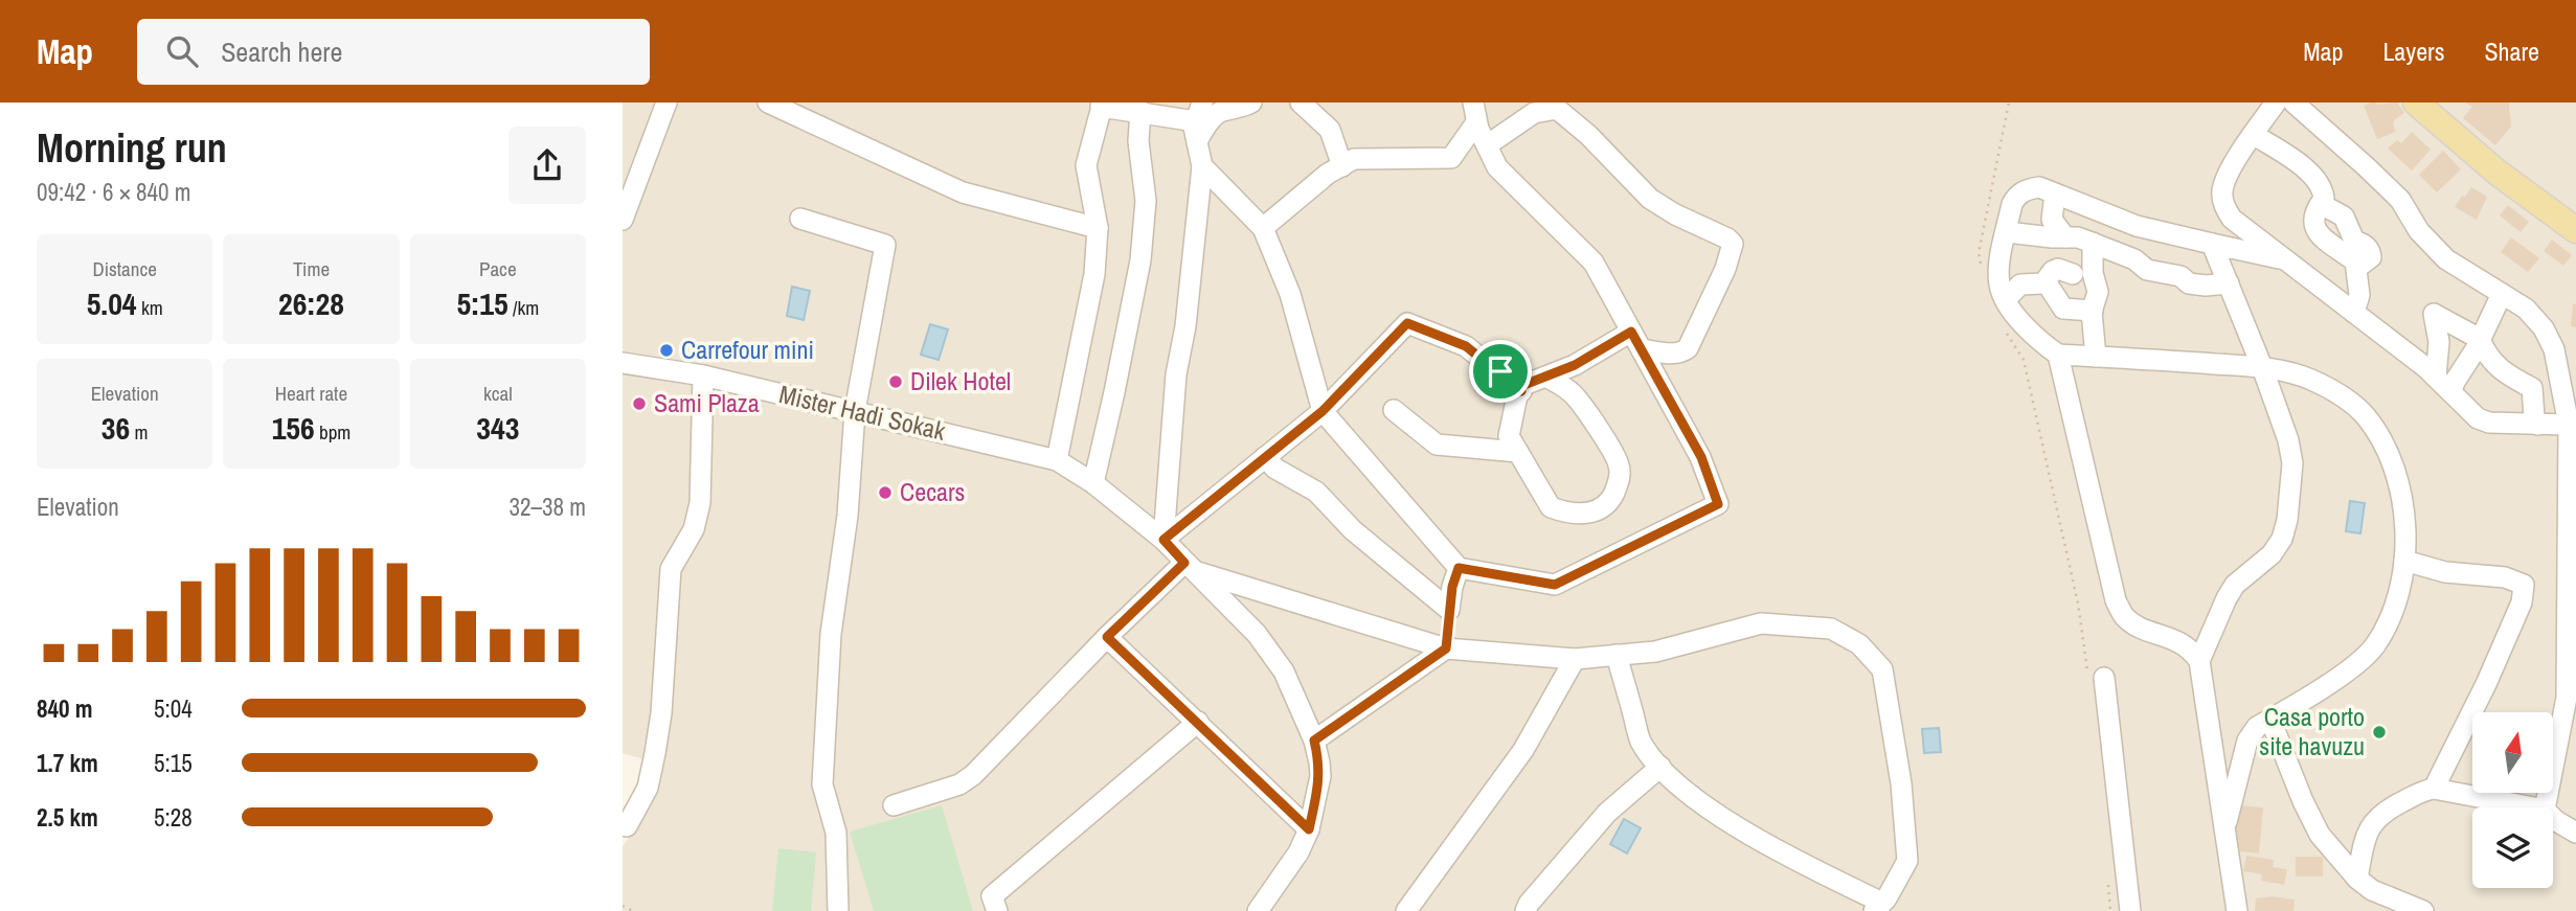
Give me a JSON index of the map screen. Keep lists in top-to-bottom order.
{
  "streets": {
    "street": ["Mister Hadi Sokak"]
  },
  "places": [
    "Carrefour mini",
    "Dilek Hotel",
    "Sami Plaza",
    "Cecars",
    "Casa porto site havuzu"
  ],
  "north": "top",
  "page": {
    "header": "Map",
    "search": "Search here",
    "nav": ["Map", "Layers", "Share"],
    "heading": ["Morning run", "09:42 · 6 × 840 m"],
    "stats": [
      ["Distance", "5.04 km"],
      ["Time", "26:28"],
      ["Pace", "5:15 /km"],
      ["Elevation", "36 m"],
      ["Heart rate", "156 bpm"],
      ["kcal", "343"]
    ],
    "chart": ["Elevation", "32–38 m"],
    "list": [
      {
        "name": "840 m",
        "note": "5:04"
      },
      {
        "name": "1.7 km",
        "note": "5:15"
      },
      {
        "name": "2.5 km",
        "note": "5:28"
      }
    ]
  }
}
